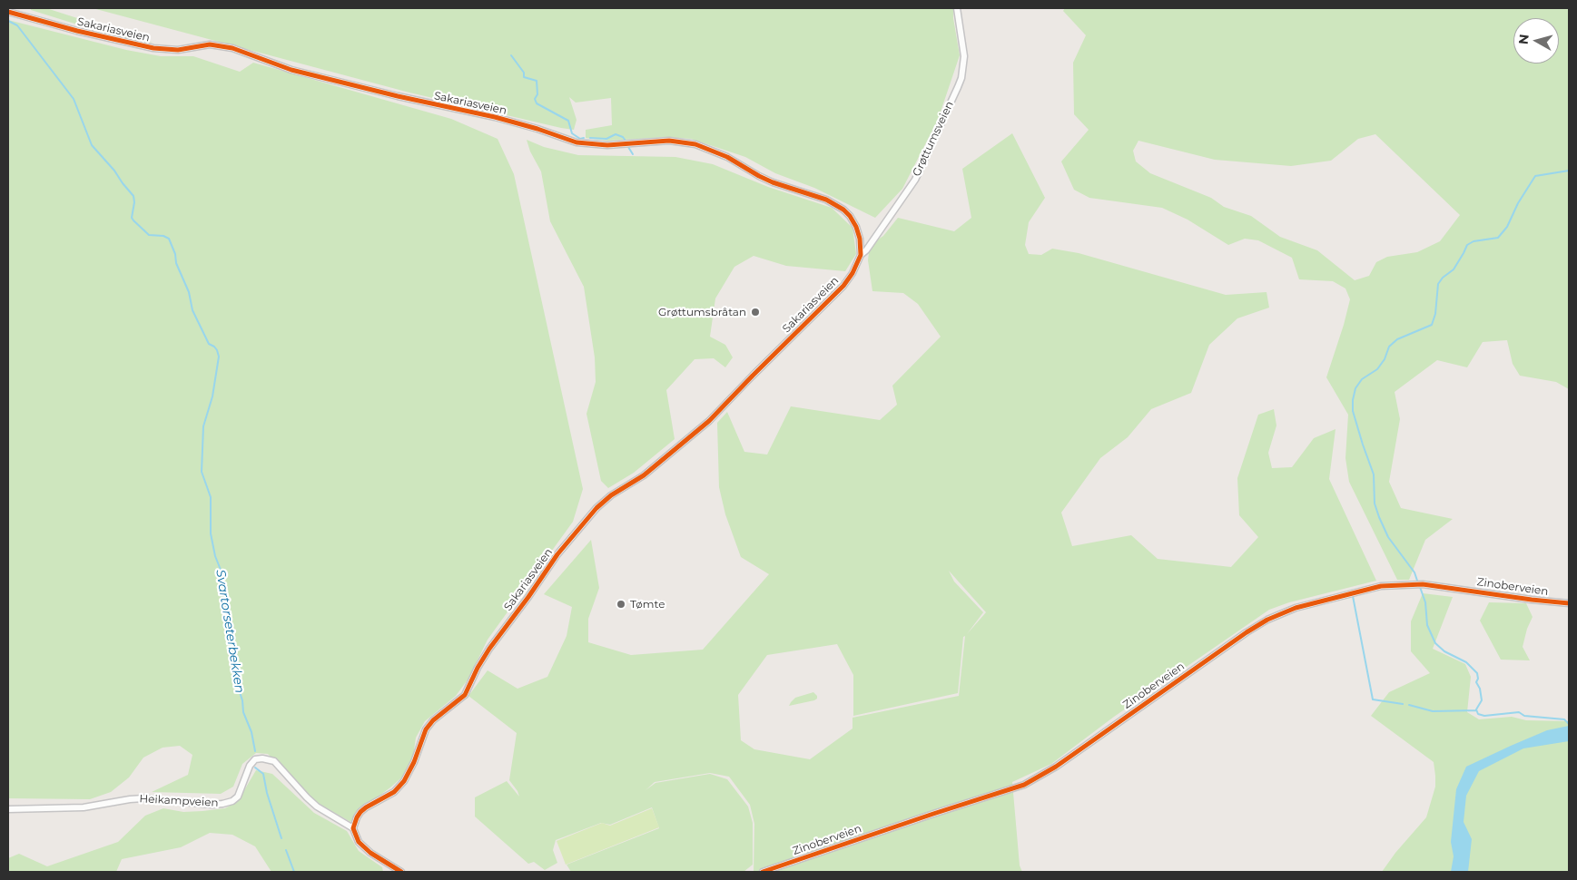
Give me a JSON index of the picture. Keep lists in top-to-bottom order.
{
  "streets": {
    "street": [
      "Sakariasveien",
      "Grøttumsveien",
      "Zinoberveien",
      "Heikampveien"
    ]
  },
  "crossings": [
    ["Sakariasveien", "Grøttumsveien"],
    ["Sakariasveien", "Heikampveien"]
  ],
  "water": ["Svartorseterbekken"],
  "places": ["Grøttumsbråtan", "Tømte"],
  "north": "left"
}
